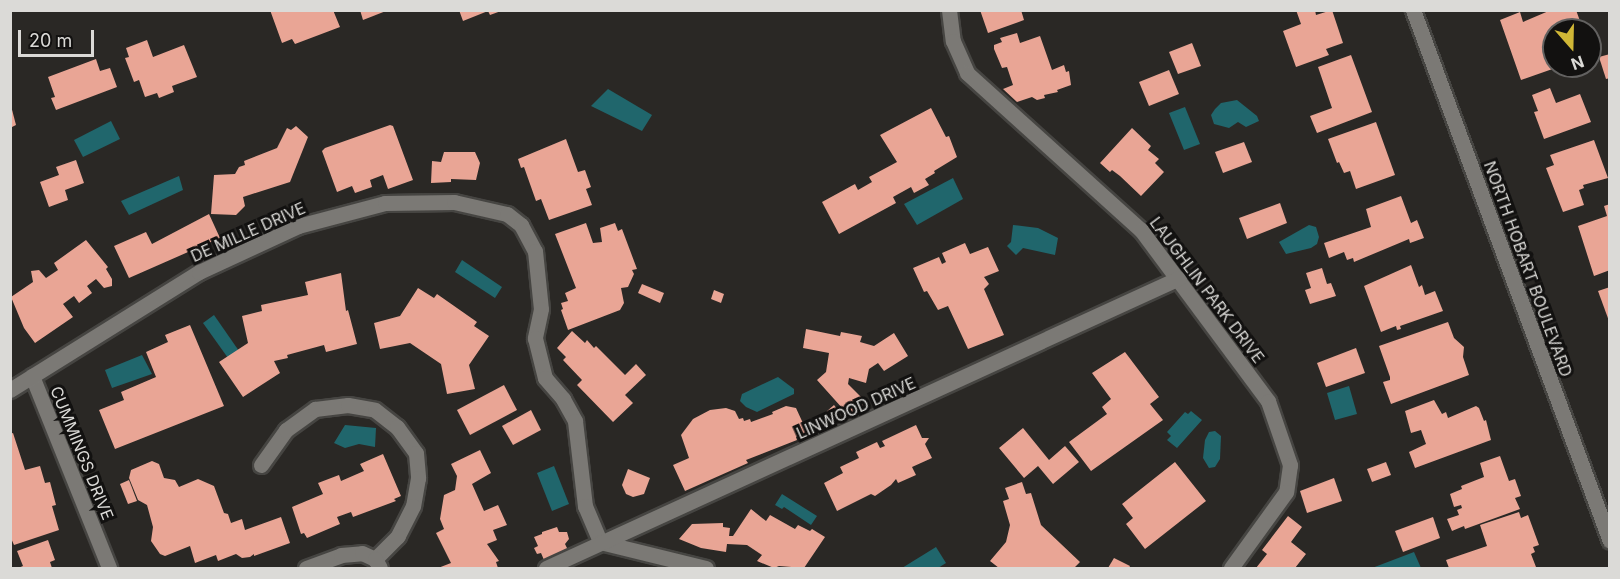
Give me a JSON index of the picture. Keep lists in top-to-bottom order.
{
  "streets": {
    "street": [
      "DE MILLE DRIVE",
      "NORTH HOBART BOULEVARD",
      "LAUGHLIN PARK DRIVE",
      "LINWOOD DRIVE",
      "CUMMINGS DRIVE"
    ]
  },
  "crossings": [
    ["DE MILLE DRIVE", "LINWOOD DRIVE"],
    ["DE MILLE DRIVE", "CUMMINGS DRIVE"],
    ["LAUGHLIN PARK DRIVE", "LINWOOD DRIVE"]
  ],
  "scale_bar": "20 m",
  "north": "bottom"
}
